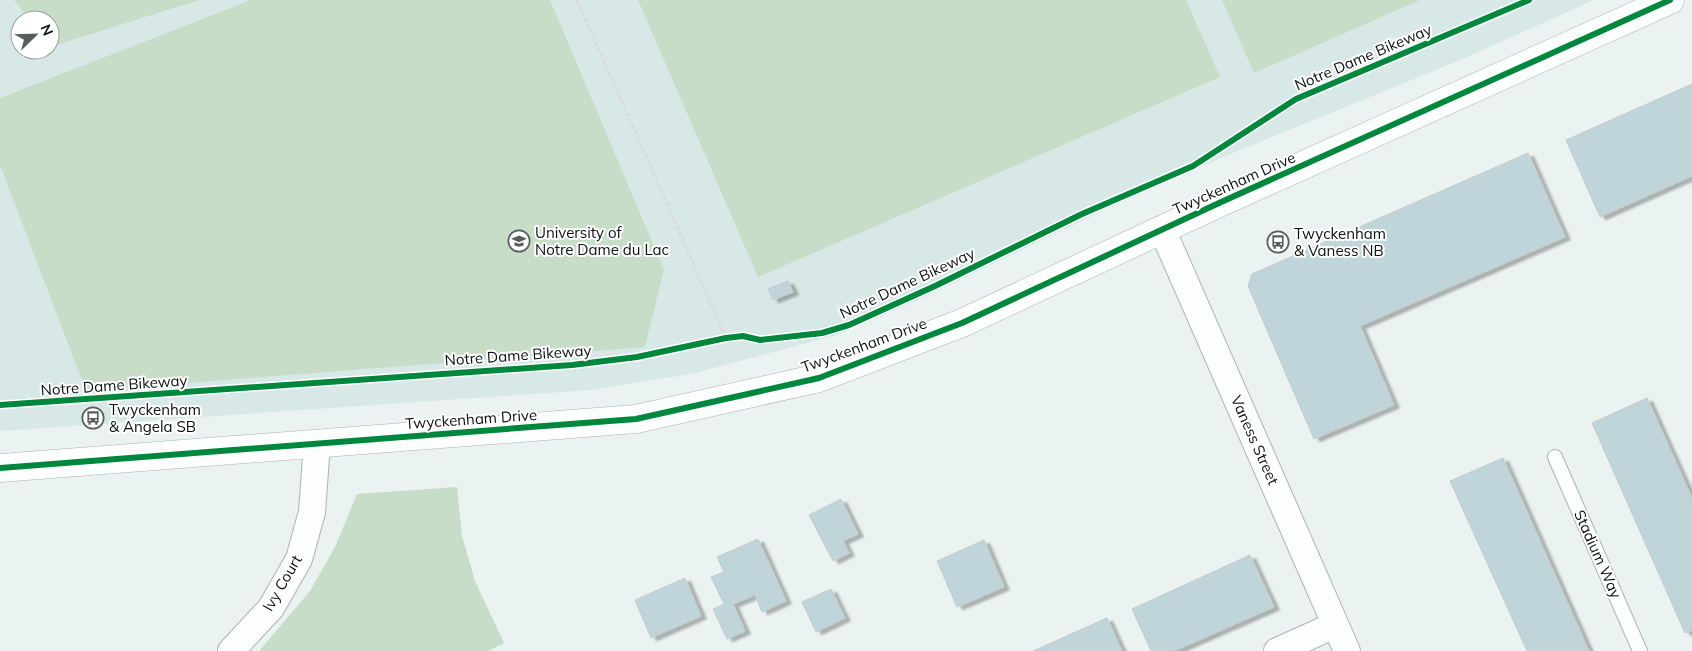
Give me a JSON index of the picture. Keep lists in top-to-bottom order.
{
  "streets": {
    "street": ["Twyckenham Drive", "Vaness Street", "Ivy Court"],
    "lane": ["Stadium Way"],
    "cycle path": ["Notre Dame Bikeway"]
  },
  "crossings": [
    ["Twyckenham Drive", "Vaness Street"],
    ["Twyckenham Drive", "Ivy Court"]
  ],
  "places": {
    "school or university": ["University of Notre Dame du Lac"],
    "bus stop": ["Twyckenham & Vaness NB", "Twyckenham & Angela SB"]
  },
  "north": "top right"
}
